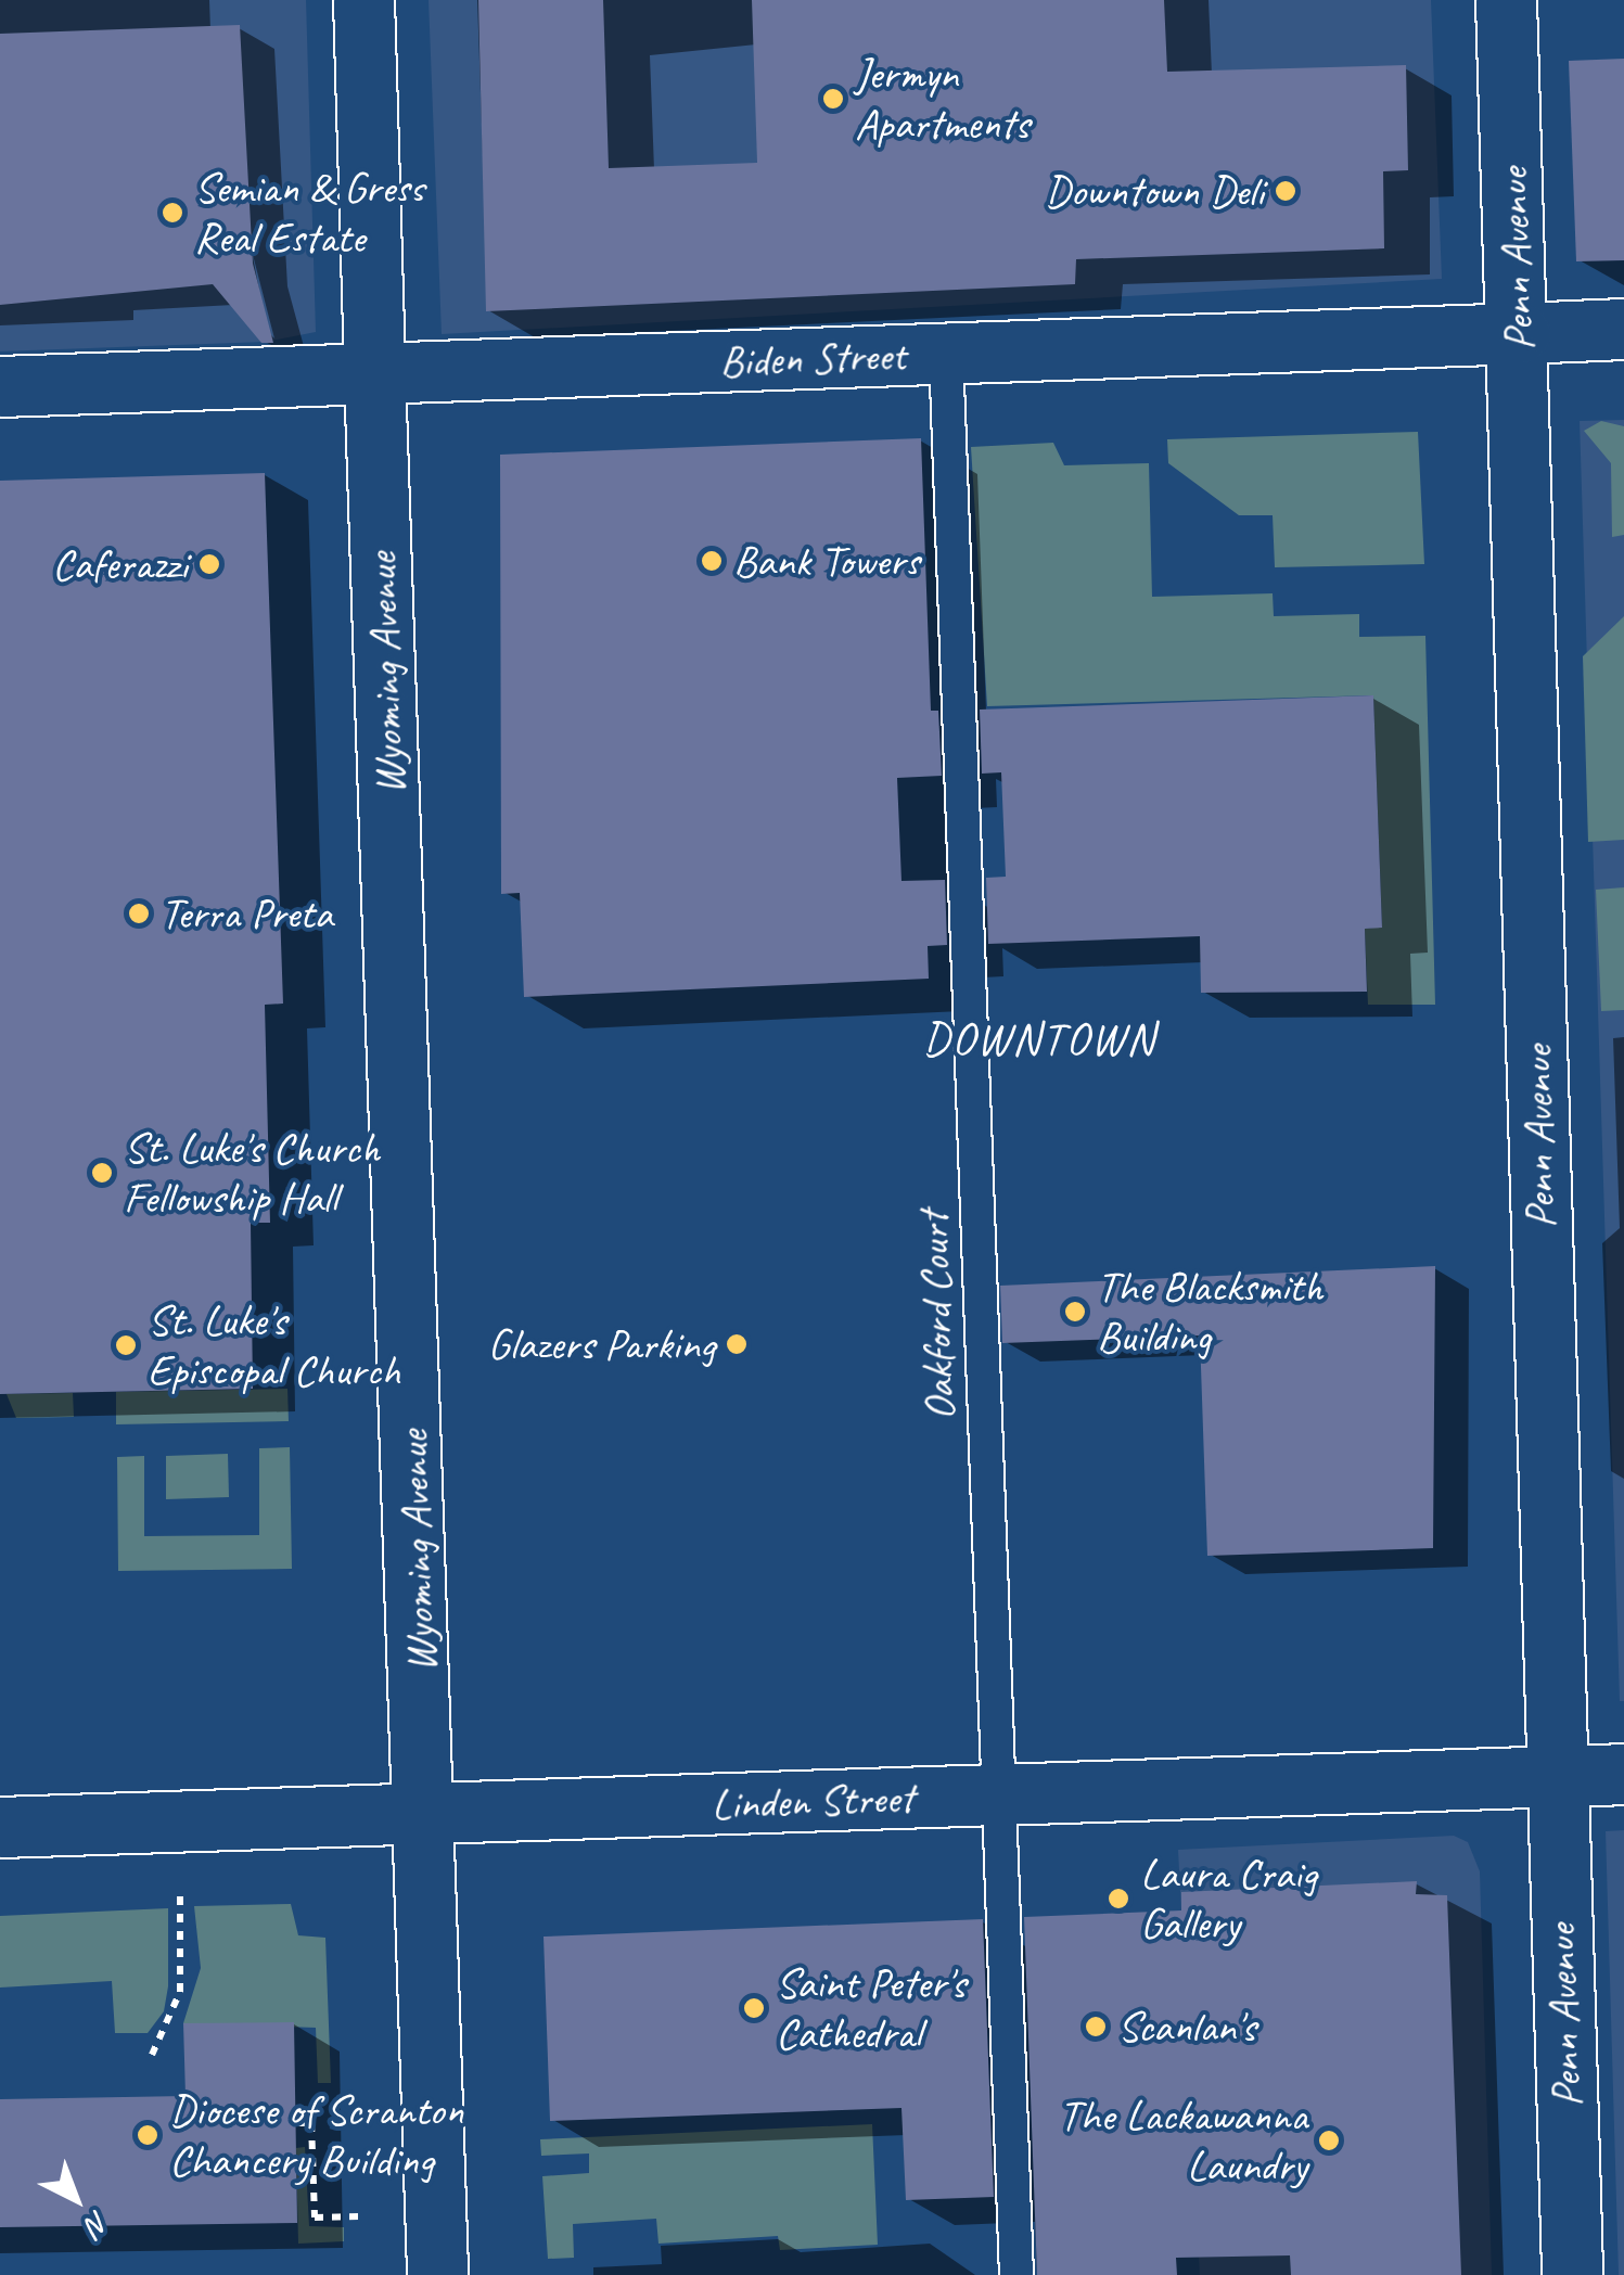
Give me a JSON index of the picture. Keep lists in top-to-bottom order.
{
  "streets": {
    "main road": [
      "Penn Avenue",
      "Biden Street",
      "Wyoming Avenue",
      "Linden Street"
    ],
    "lane": ["Oakford Court"]
  },
  "crossings": [
    ["Penn Avenue", "Biden Street"],
    ["Penn Avenue", "Linden Street"],
    ["Biden Street", "Wyoming Avenue"],
    ["Biden Street", "Oakford Court"],
    ["Wyoming Avenue", "Linden Street"],
    ["Oakford Court", "Linden Street"]
  ],
  "districts": ["DOWNTOWN"],
  "places": [
    "Jermyn Apartments",
    "Downtown Deli",
    "Semian & Gress Real Estate",
    "Bank Towers",
    "Caferazzi",
    "Terra Preta",
    "St. Luke's Church Fellowship Hall",
    "The Blacksmith Building",
    "Glazers Parking",
    "St. Luke's Episcopal Church",
    "Laura Craig Gallery",
    "Saint Peter's Cathedral",
    "Scanlan's",
    "Diocese of Scranton Chancery Building",
    "The Lackawanna Laundry"
  ],
  "north": "bottom right"
}
